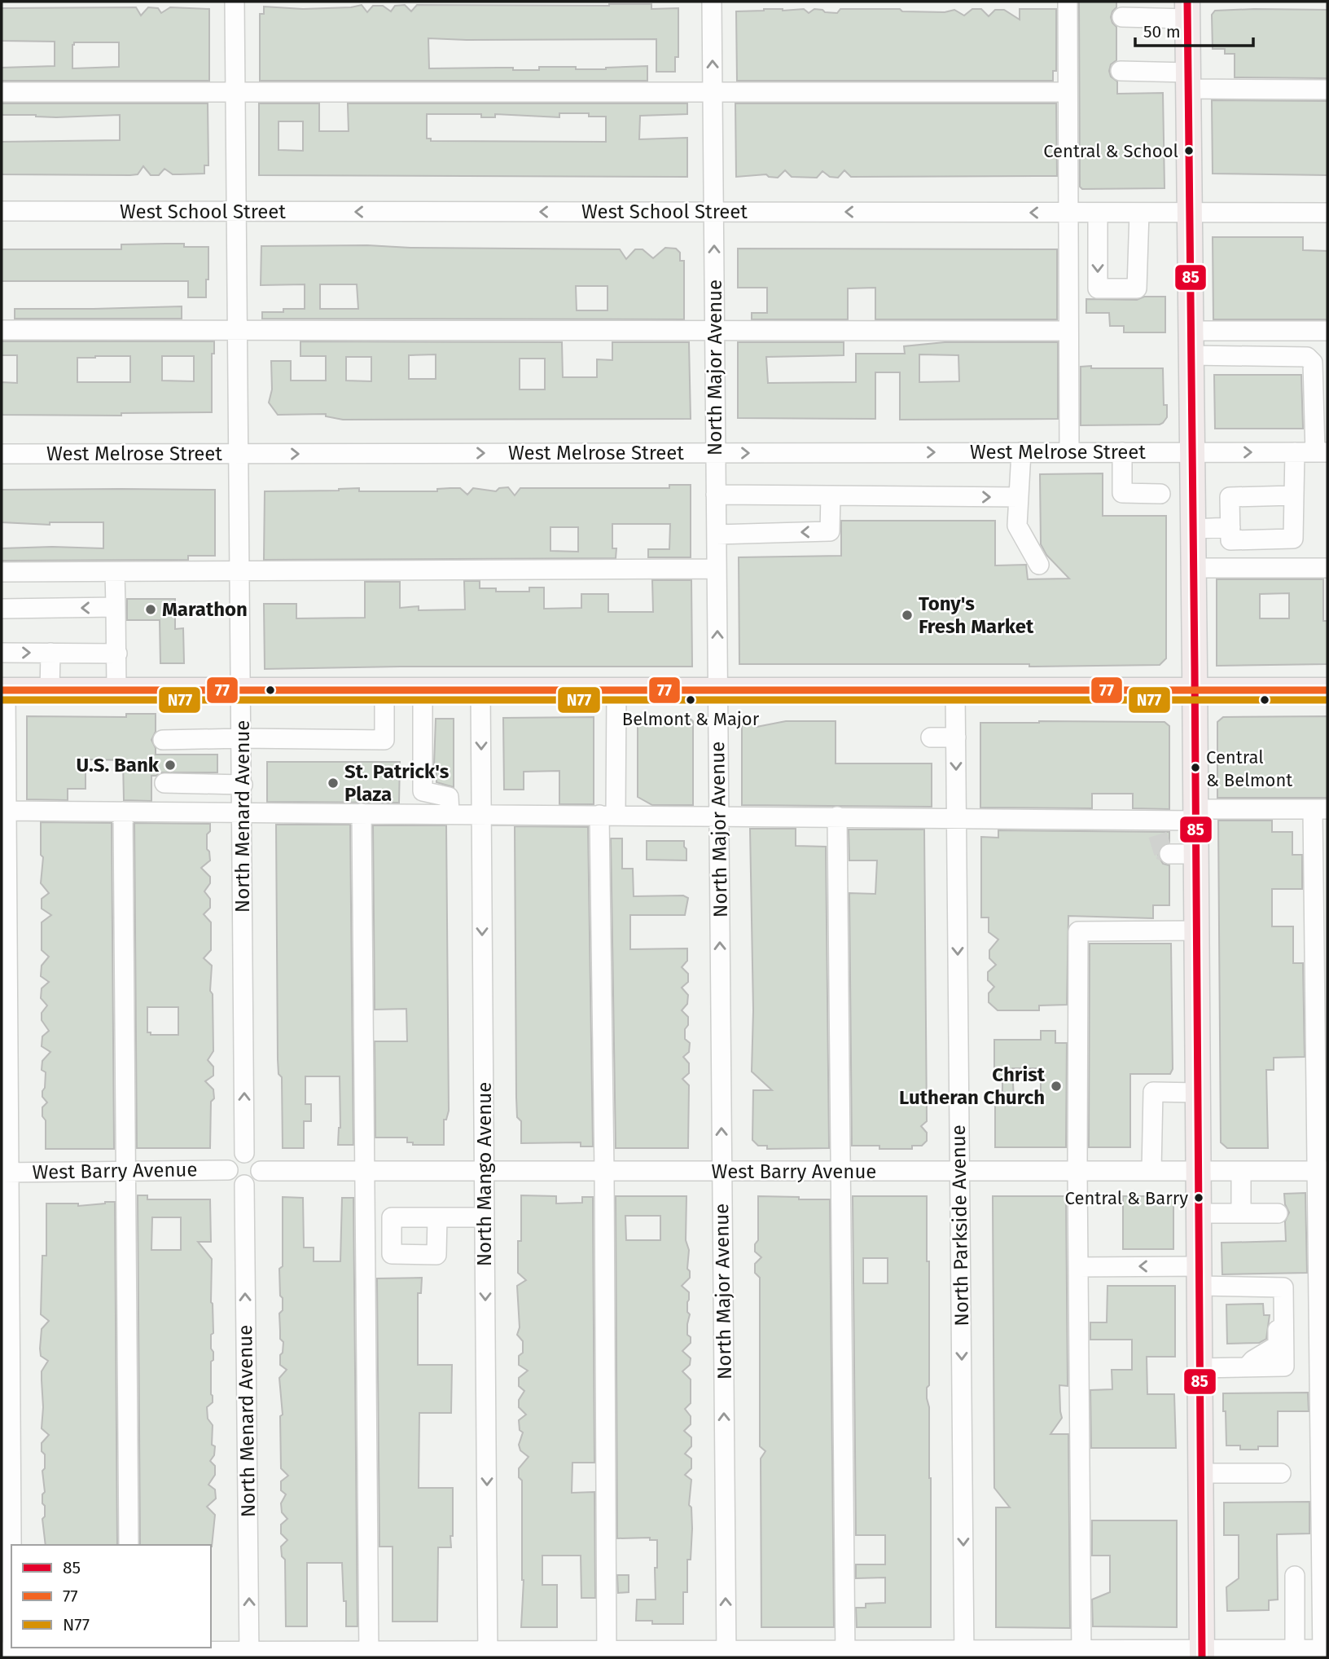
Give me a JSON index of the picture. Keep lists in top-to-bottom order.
{
  "streets": {
    "street": [
      "West School Street",
      "North Major Avenue",
      "West Melrose Street",
      "North Menard Avenue",
      "West Barry Avenue",
      "North Mango Avenue",
      "North Parkside Avenue"
    ]
  },
  "crossings": [
    ["West School Street", "North Major Avenue"],
    ["West School Street", "North Menard Avenue"],
    ["North Major Avenue", "West Melrose Street"],
    ["North Major Avenue", "West Barry Avenue"],
    ["West Melrose Street", "North Menard Avenue"],
    ["North Menard Avenue", "West Barry Avenue"],
    ["West Barry Avenue", "North Mango Avenue"],
    ["West Barry Avenue", "North Parkside Avenue"]
  ],
  "places": [
    "Central & School",
    "Marathon",
    "Tony's Fresh Market",
    "Belmont & Major",
    "U.S. Bank",
    "Central & Belmont",
    "St. Patrick's Plaza",
    "Christ Lutheran Church",
    "Central & Barry"
  ],
  "lines": ["transit line 85", "transit line 77", "transit line N77"],
  "legend": ["85", "77", "N77"],
  "scale_bar": "50 m"
}
